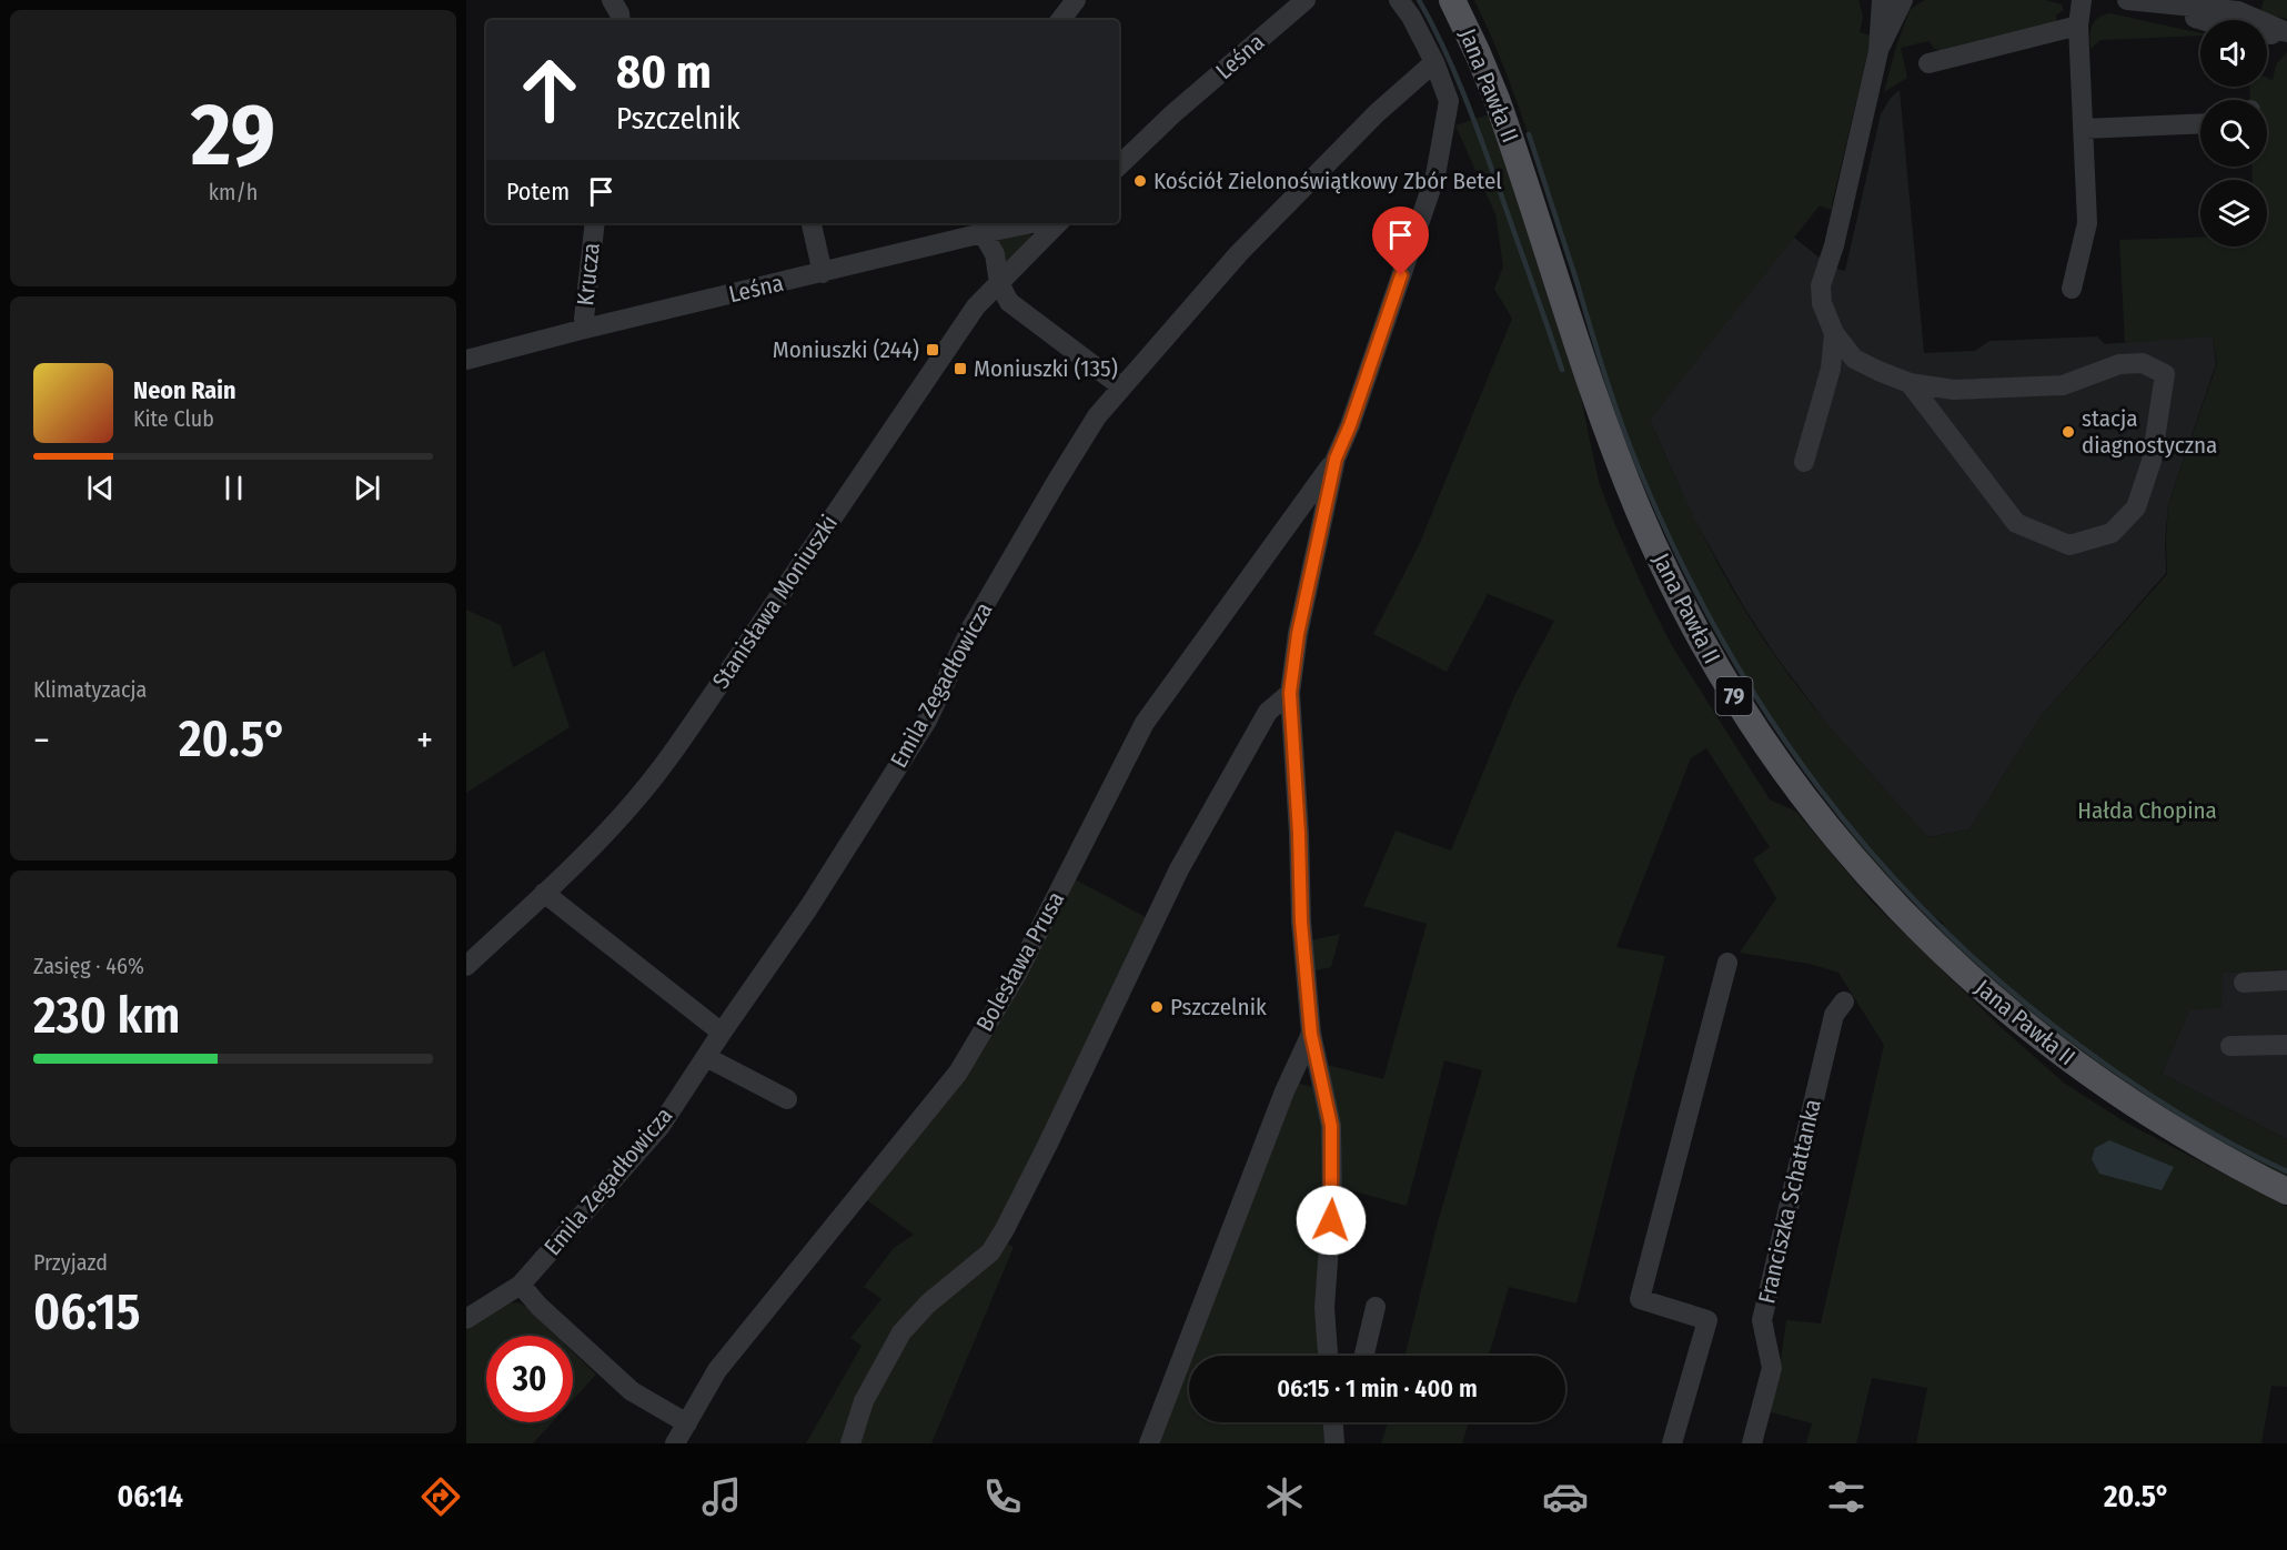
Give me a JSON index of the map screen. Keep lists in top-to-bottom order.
{
  "streets": {
    "main road": ["Jana Pawła II", "79"],
    "street": [
      "Leśna",
      "Krucza",
      "Stanisława Moniuszki",
      "Emila Zegadłowicza",
      "Bolesława Prusa",
      "Franciszka Schattanka"
    ]
  },
  "crossings": [
    ["Leśna", "Krucza"]
  ],
  "parks": ["Hałda Chopina"],
  "places": {
    "other": ["Kościół Zielonoświątkowy Zbór Betel", "stacja diagnostyczna", "Pszczelnik"],
    "transit": ["Moniuszki (244)", "Moniuszki (135)"]
  },
  "page": {
    "tile": [
      ["29", "km/h"],
      "Klimatyzacja",
      ["Zasięg · 46%", "230 km"],
      ["Przyjazd", "06:15"]
    ],
    "turn": ["80 m", "Pszczelnik"],
    "then": "Potem",
    "song": ["Neon Rain", "Kite Club"],
    "heat": ["−", "20.5°", "+"],
    "limit": "30",
    "trip": "06:15 · 1 min · 400 m",
    "tabs": ["06:14", "20.5°"]
  }
}
